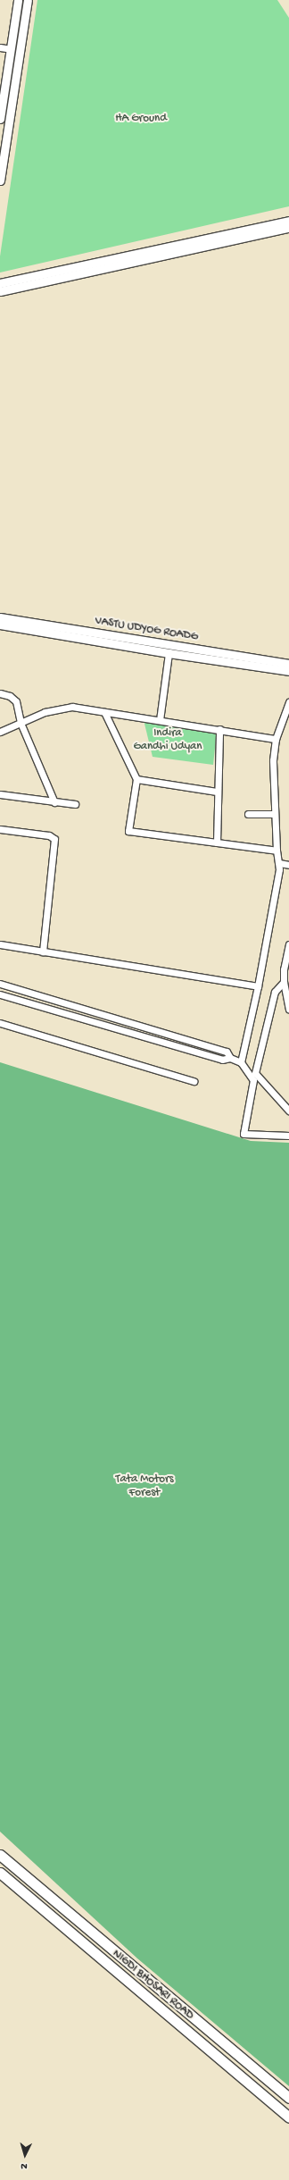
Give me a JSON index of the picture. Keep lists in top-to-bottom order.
{
  "streets": {
    "main road": ["NIGDI BHOSARI ROAD"],
    "street": ["VASTU UDYOG ROADG"]
  },
  "parks": ["HA Ground", "Indira Gandhi Udyan", "Tata Motors Forest"],
  "north": "bottom"
}
